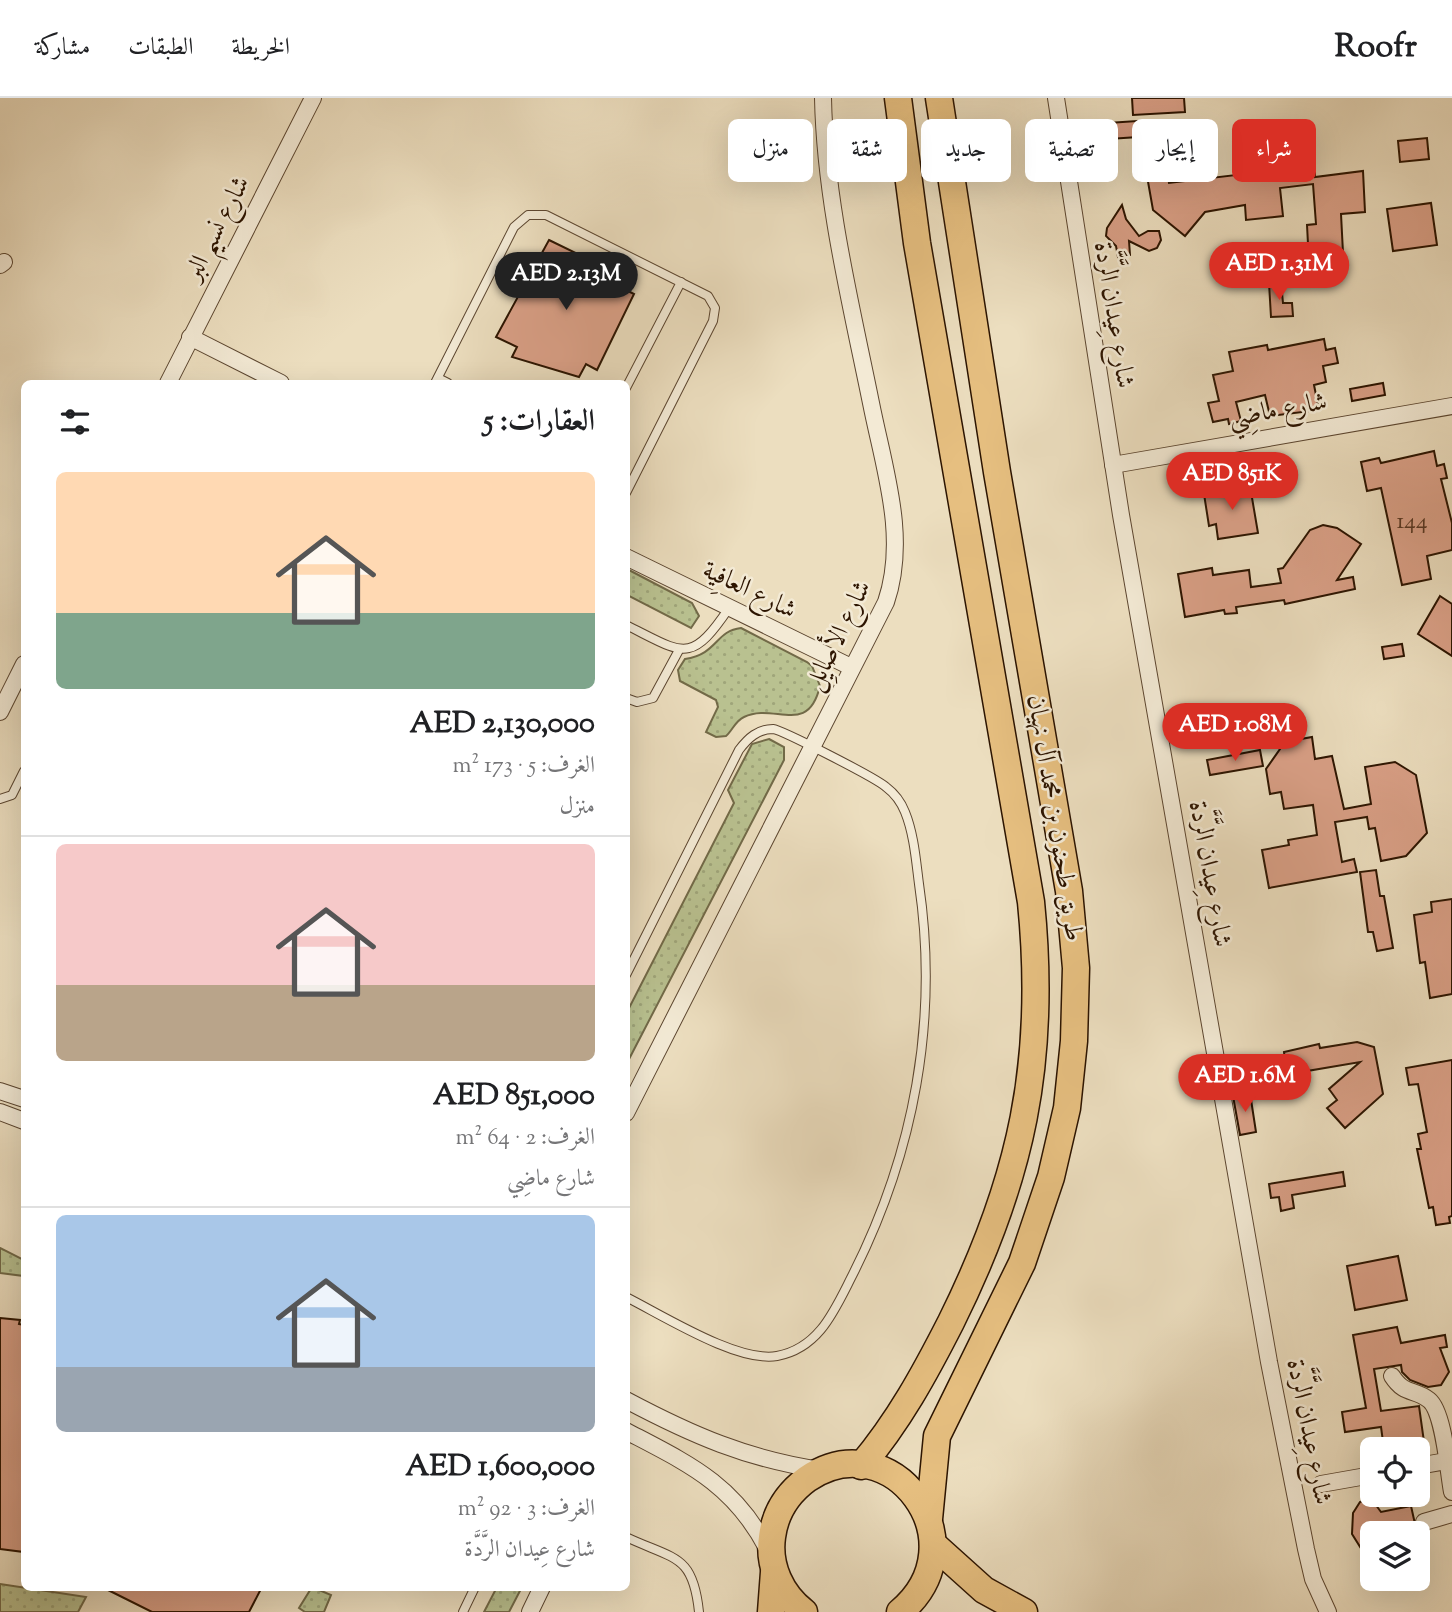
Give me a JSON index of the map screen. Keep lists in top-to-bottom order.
{
  "streets": {
    "main road": ["طريق طحنون بن محمد آل نهيان"],
    "street": [
      "شارع نسيم البر",
      "شارع عِيدان الرَّدَّة",
      "شارع ماضِي",
      "شارع العافِية",
      "شارع الأصايِل"
    ]
  },
  "crossings": [
    ["شارع عِيدان الرَّدَّة", "شارع ماضِي"],
    ["شارع العافِية", "شارع الأصايِل"]
  ],
  "house_numbers": ["144"],
  "page": {
    "header": "Roofr",
    "nav": ["الخريطة", "الطبقات", "مشاركة"],
    "chip": [
      "شراء",
      "إيجار",
      "تصفية",
      "جديد",
      "شقة",
      "منزل"
    ],
    "price": [
      "AED 1.31M",
      "AED 2.13M",
      "AED 851K",
      "AED 1.08M",
      "AED 1.6M"
    ],
    "heading": "العقارات: 5",
    "list": [
      {
        "name": "AED 2,130,000",
        "note": "الغرف: 5 · 173 m² · منزل"
      },
      {
        "name": "AED 851,000",
        "note": "الغرف: 2 · 64 m² · شارع ماضِي"
      },
      {
        "name": "AED 1,600,000",
        "note": "الغرف: 3 · 92 m² · شارع عِيدان الرَّدَّة"
      }
    ]
  }
}
